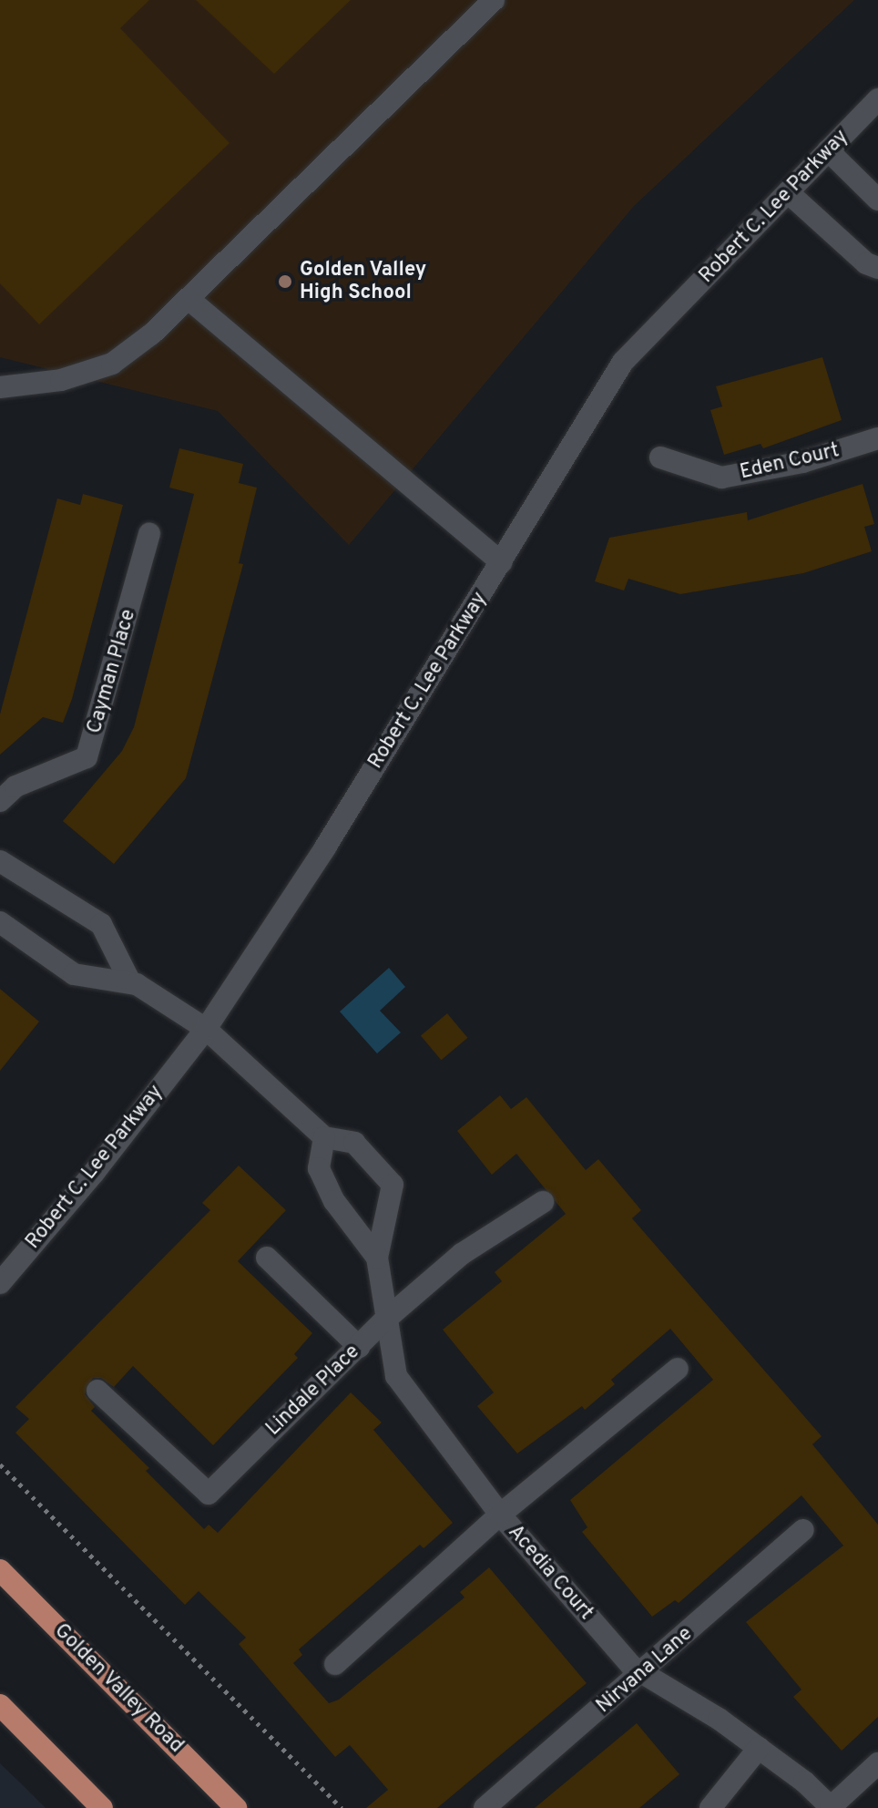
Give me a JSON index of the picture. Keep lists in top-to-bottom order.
{
  "streets": {
    "main road": ["Golden Valley Road"],
    "street": [
      "Robert C. Lee Parkway",
      "Eden Court",
      "Cayman Place",
      "Lindale Place",
      "Acedia Court",
      "Nirvana Lane"
    ]
  },
  "crossings": [
    ["Robert C. Lee Parkway", "Acedia Court"],
    ["Lindale Place", "Acedia Court"],
    ["Acedia Court", "Nirvana Lane"]
  ],
  "places": ["Golden Valley High School"]
}
